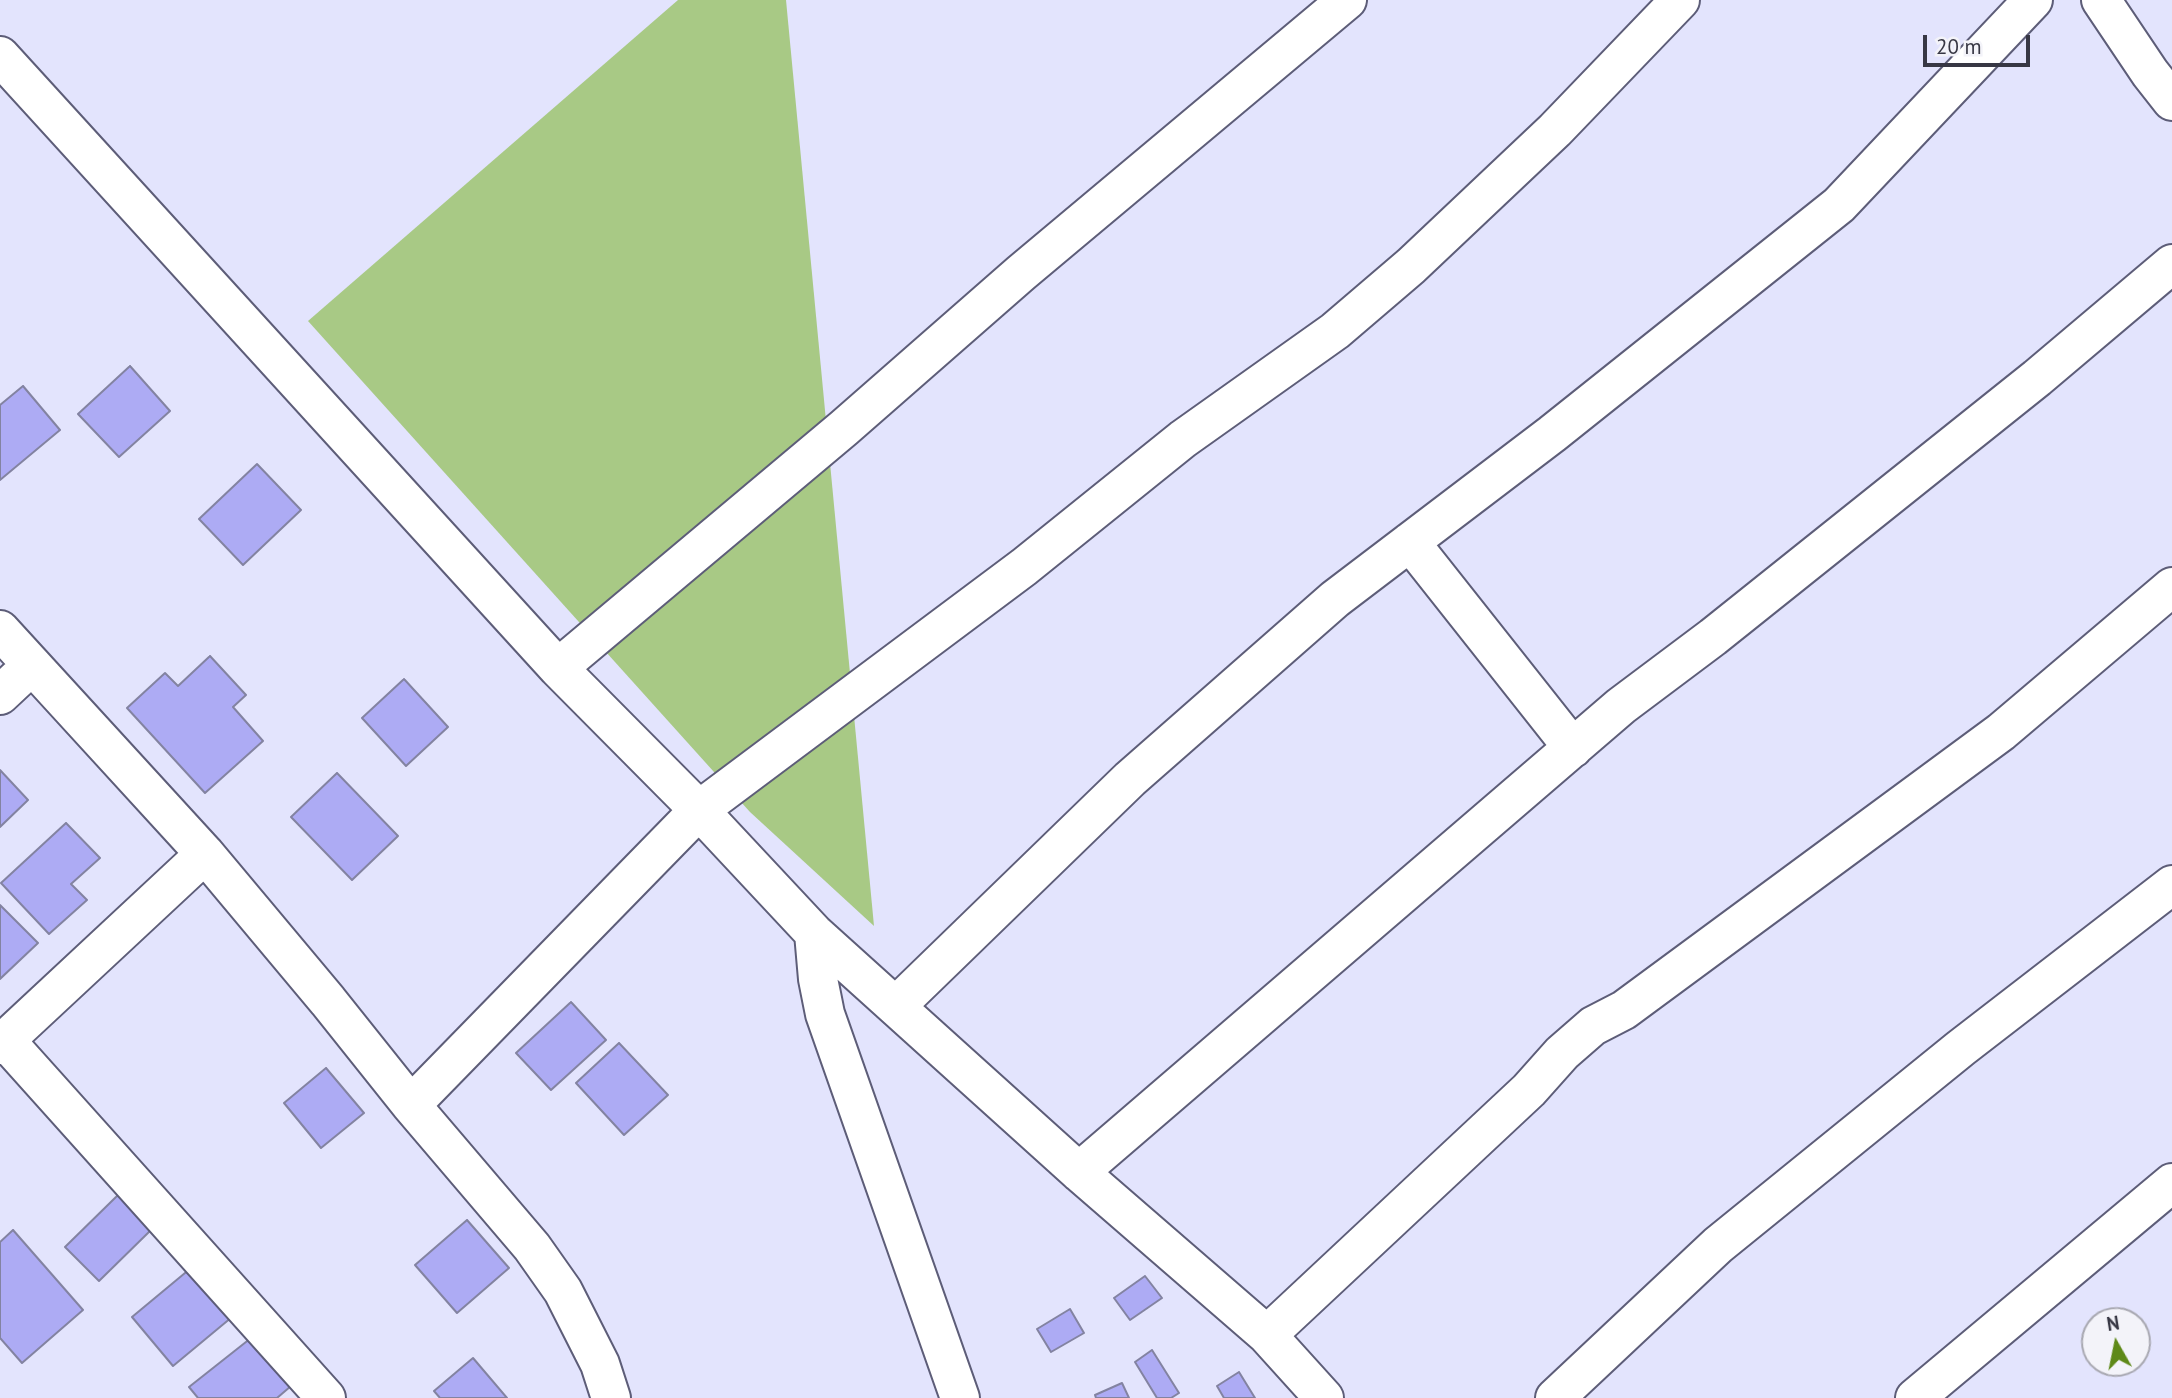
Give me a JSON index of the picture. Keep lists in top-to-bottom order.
{
  "scale_bar": "20 m",
  "north": "top"
}
